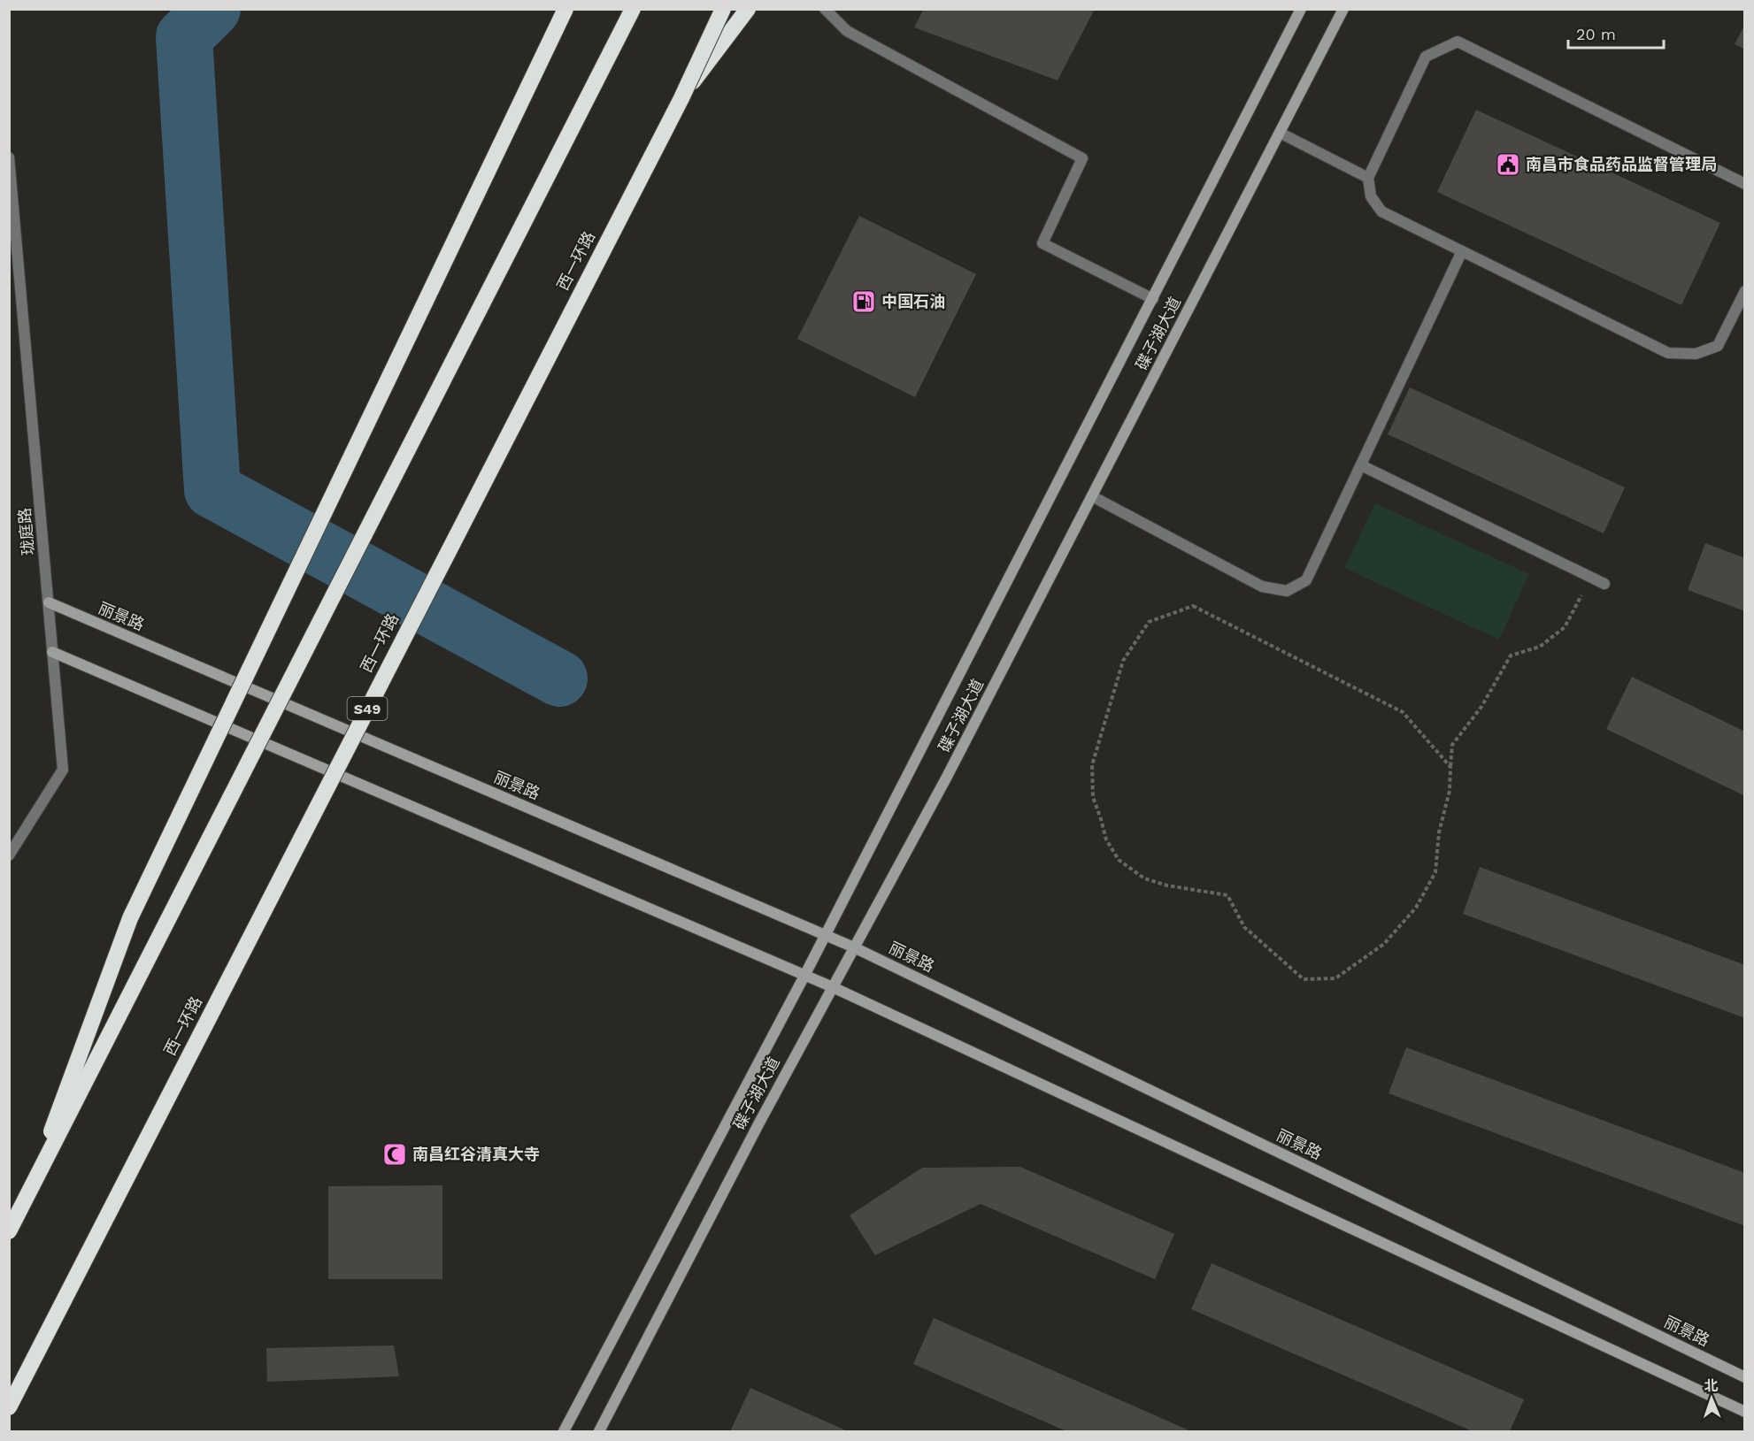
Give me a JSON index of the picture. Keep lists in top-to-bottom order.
{
  "streets": {
    "highway": ["西一环路", "S49"],
    "street": ["碟子湖大道", "珑庭路", "丽景路"]
  },
  "crossings": [
    ["碟子湖大道", "丽景路"],
    ["珑庭路", "丽景路"]
  ],
  "places": {
    "public building": ["南昌市食品药品监督管理局"],
    "fuel station": ["中国石油"],
    "mosque": ["南昌红谷清真大寺"]
  },
  "scale_bar": "20 m",
  "north": "top"
}
